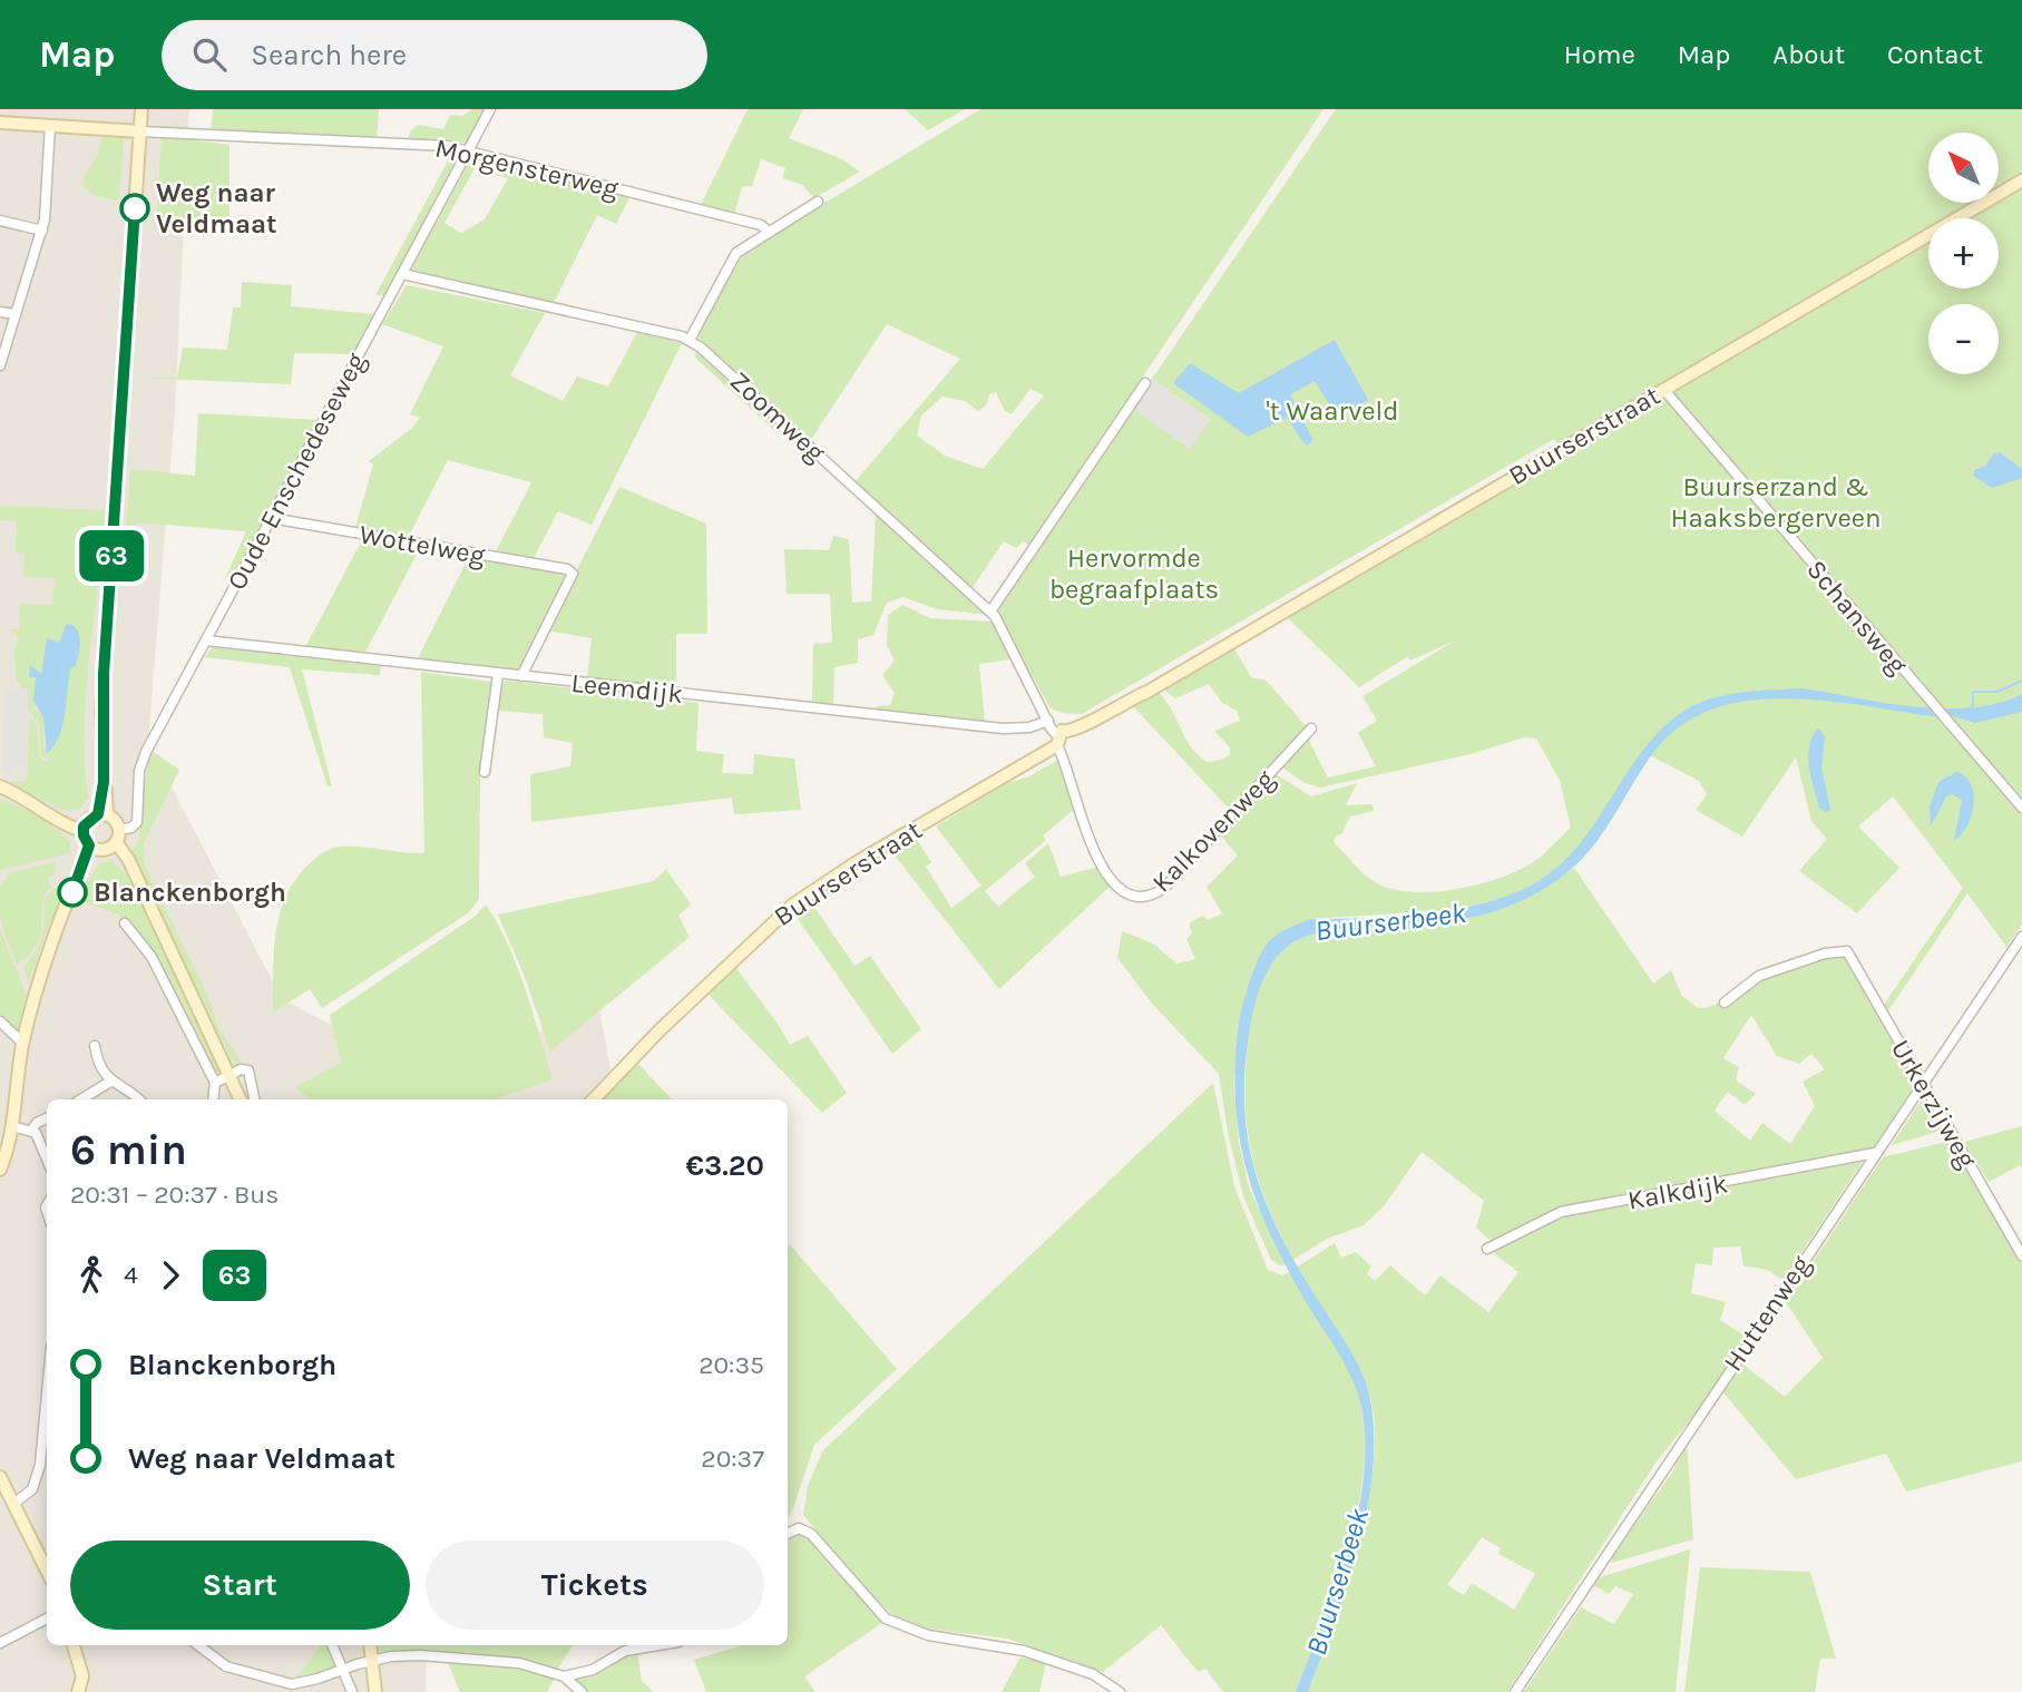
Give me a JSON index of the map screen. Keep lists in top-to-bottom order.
{
  "streets": {
    "main road": ["Buurserstraat"],
    "street": [
      "Morgensterweg",
      "Zoomweg",
      "Oude Enschedeseweg",
      "Wottelweg",
      "Schansweg",
      "Leemdijk",
      "Kalkovenweg",
      "Urkerzijweg",
      "Kalkdijk",
      "Huttenweg"
    ]
  },
  "crossings": [
    ["Morgensterweg", "Oude Enschedeseweg"],
    ["Zoomweg", "Buurserstraat"],
    ["Zoomweg", "Oude Enschedeseweg"],
    ["Zoomweg", "Leemdijk"],
    ["Zoomweg", "Kalkovenweg"],
    ["Buurserstraat", "Schansweg"],
    ["Buurserstraat", "Kalkovenweg"],
    ["Oude Enschedeseweg", "Wottelweg"],
    ["Oude Enschedeseweg", "Leemdijk"],
    ["Wottelweg", "Leemdijk"],
    ["Urkerzijweg", "Huttenweg"],
    ["Kalkdijk", "Huttenweg"]
  ],
  "water": ["Buurserbeek"],
  "parks": ["'t Waarveld", "Buurserzand & Haaksbergerveen", "Hervormde begraafplaats"],
  "places": ["Weg naar Veldmaat", "Blanckenborgh"],
  "lines": ["bus line 63"],
  "north": "top left",
  "page": {
    "header": "Map",
    "search": "Search here",
    "nav": [
      "Home",
      "Map",
      "About",
      "Contact"
    ],
    "on_map": "63",
    "map_buttons": ["+", "−"],
    "heading": ["6 min", "20:31 – 20:37 · Bus", "€3.20"],
    "legs": ["4", "63"],
    "list": [
      {
        "name": "Blanckenborgh",
        "value": "20:35"
      },
      {
        "name": "Weg naar Veldmaat",
        "value": "20:37"
      }
    ],
    "buttons": ["Start", "Tickets"]
  }
}
